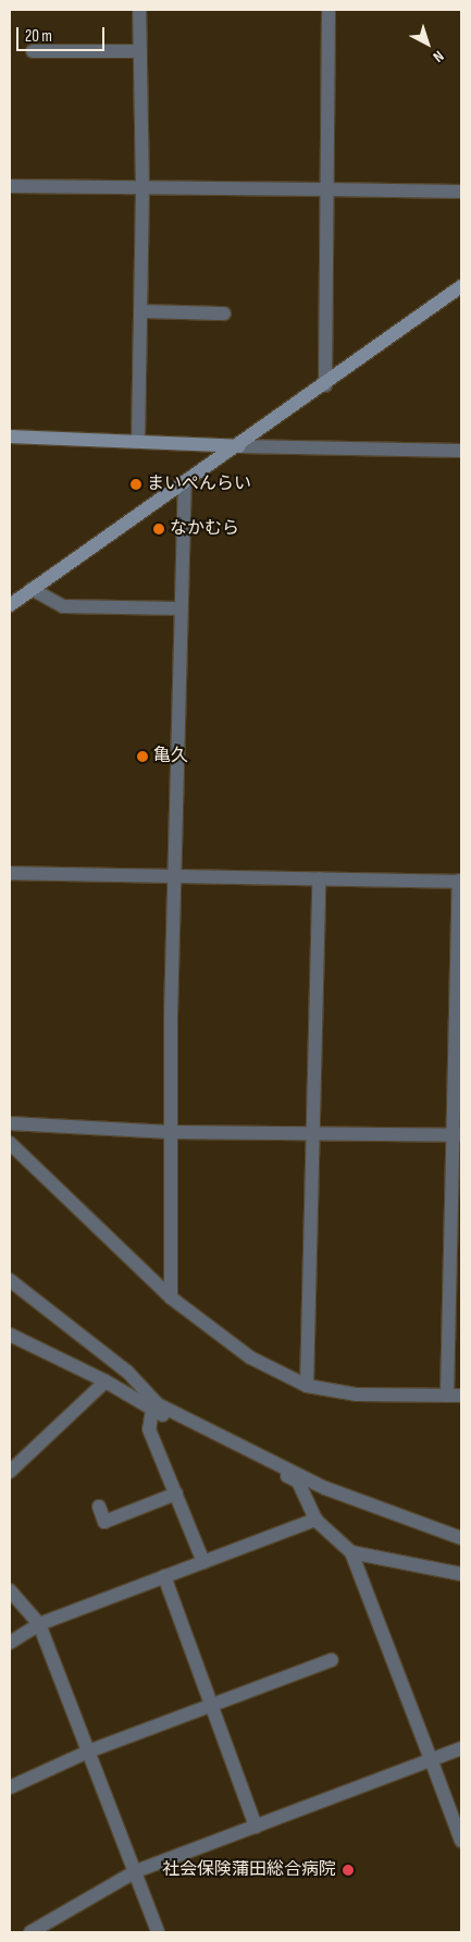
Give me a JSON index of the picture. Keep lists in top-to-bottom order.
{
  "places": [
    "まいぺんらい",
    "なかむら",
    "亀久",
    "社会保険蒲田総合病院"
  ],
  "scale_bar": "20 m",
  "north": "bottom right"
}
